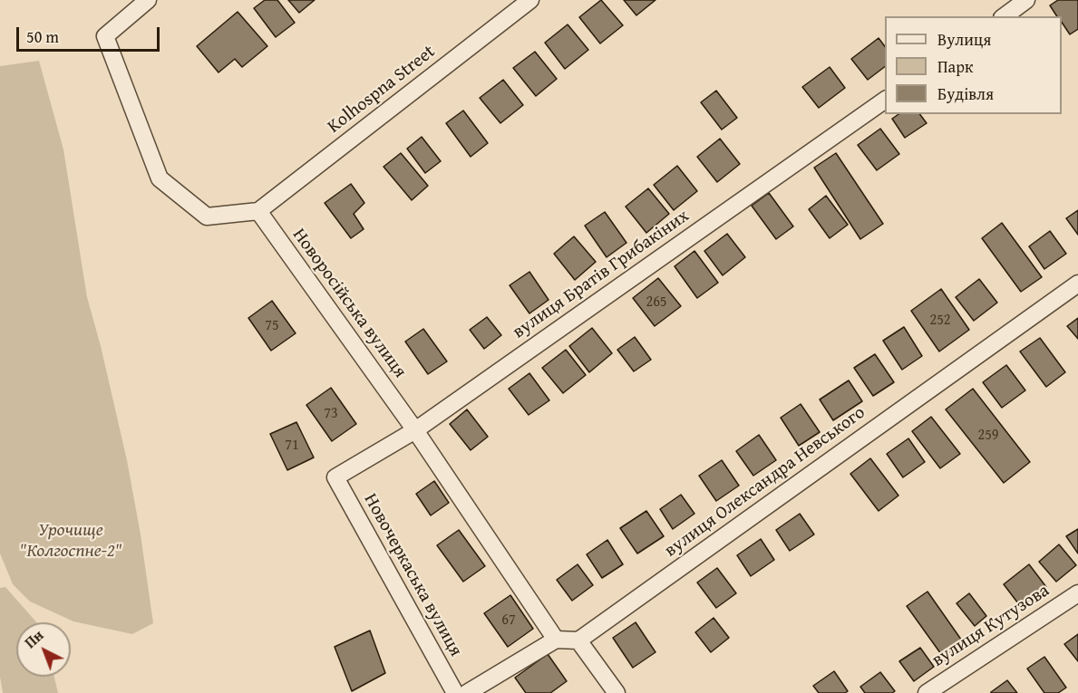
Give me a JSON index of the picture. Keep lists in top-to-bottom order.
{
  "streets": {
    "street": [
      "Kolhospna Street",
      "вулиця Братів Грибакіних",
      "Новоросійська вулиця",
      "вулиця Олександра Невського",
      "Новочеркаська вулиця",
      "вулиця Кутузова"
    ]
  },
  "crossings": [
    ["Kolhospna Street", "Новоросійська вулиця"],
    ["вулиця Братів Грибакіних", "Новоросійська вулиця"],
    ["вулиця Братів Грибакіних", "Новочеркаська вулиця"]
  ],
  "parks": ["Урочище \"Колгоспне-2\""],
  "house_numbers": [
    "265",
    "252",
    "75",
    "73",
    "259",
    "71",
    "67"
  ],
  "legend": ["Вулиця", "Парк", "Будівля"],
  "scale_bar": "50 m",
  "north": "top left"
}
